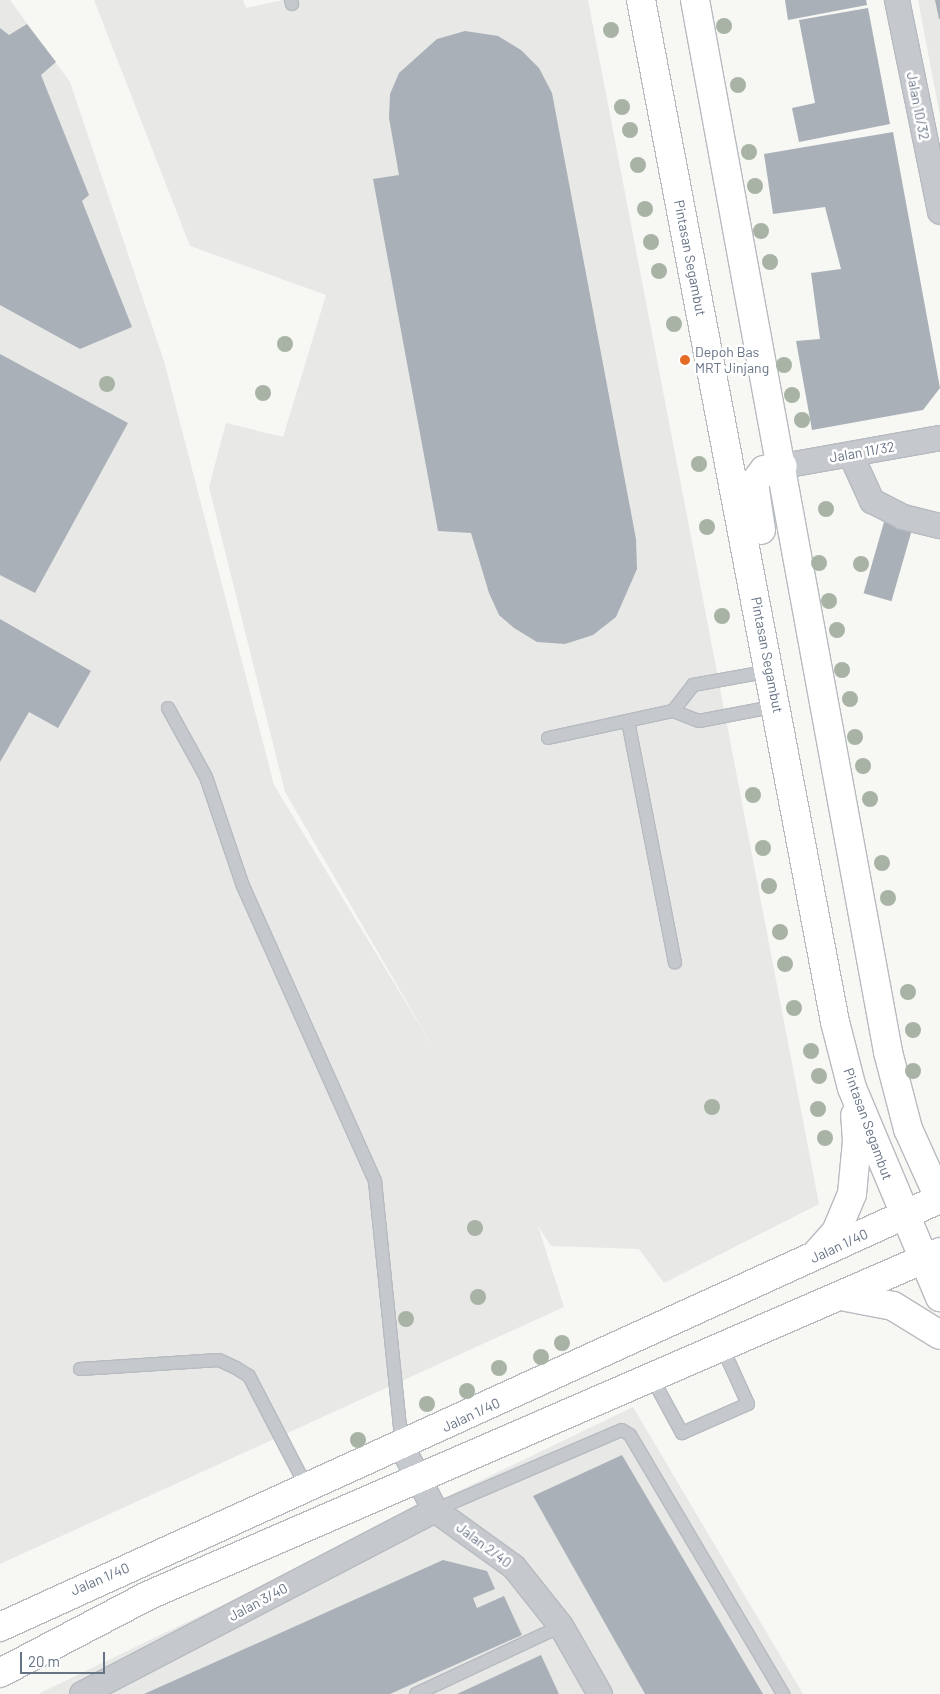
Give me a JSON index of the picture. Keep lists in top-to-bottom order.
{
  "streets": {
    "main road": ["Pintasan Segambut", "Jalan 1/40"],
    "street": [
      "Jalan 10/32",
      "Jalan 11/32",
      "Jalan 2/40",
      "Jalan 3/40"
    ]
  },
  "crossings": [
    ["Pintasan Segambut", "Jalan 1/40"],
    ["Jalan 1/40", "Jalan 2/40"],
    ["Jalan 2/40", "Jalan 3/40"]
  ],
  "places": ["Depoh Bas MRT Jinjang"],
  "scale_bar": "20 m"
}
